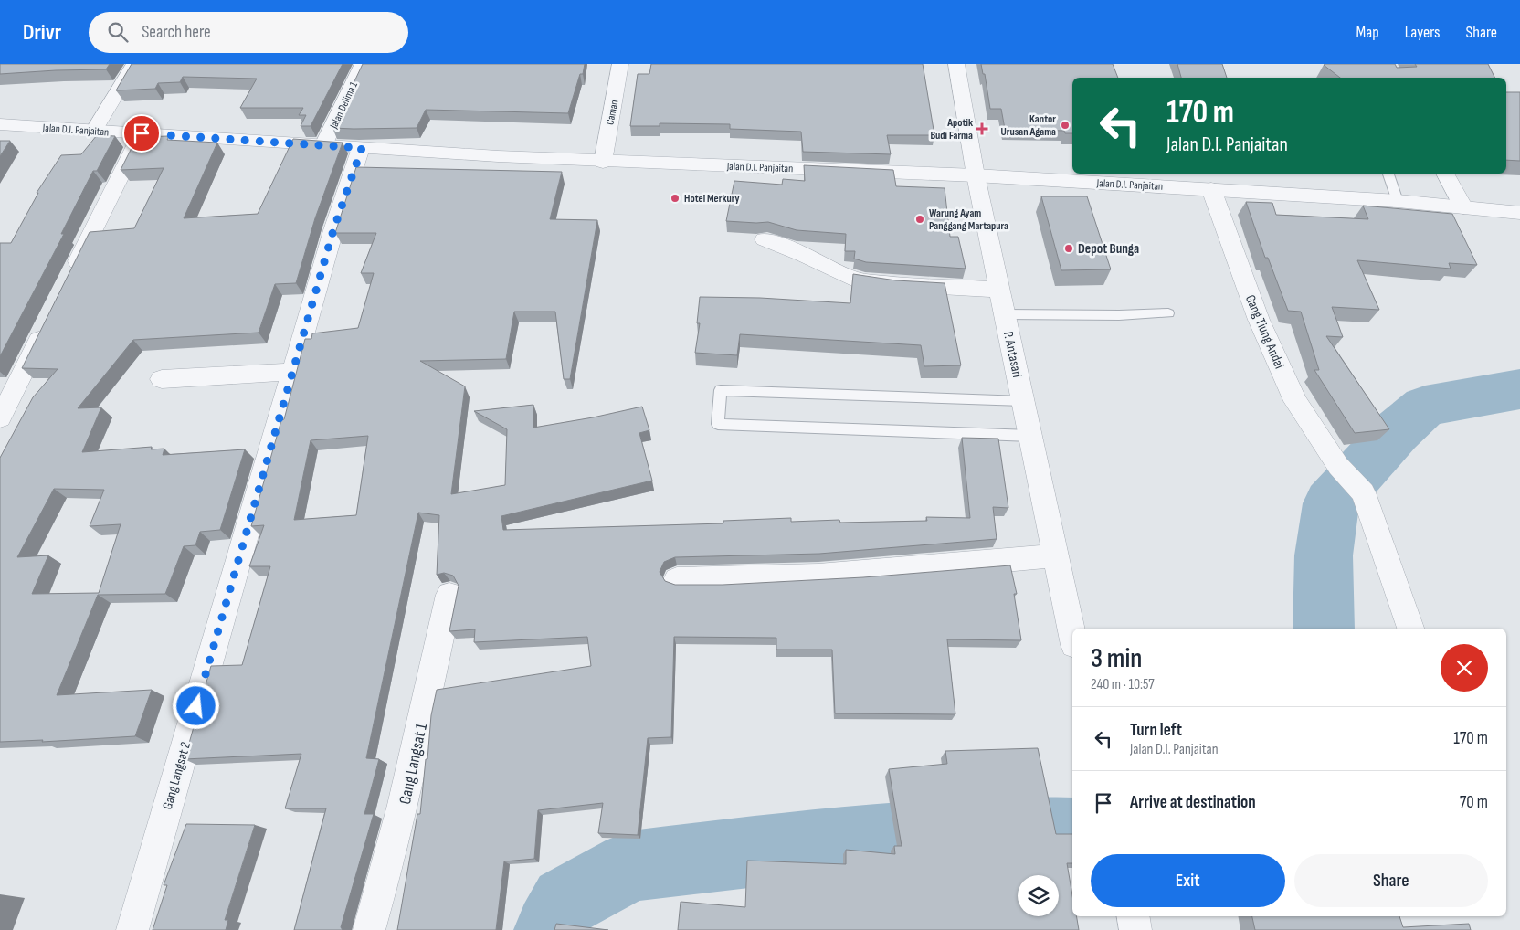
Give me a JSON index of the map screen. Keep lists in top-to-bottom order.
{
  "streets": {
    "street": [
      "Jalan Delima 1",
      "Caman",
      "Jalan D.I. Panjaitan",
      "Gang Tiung Andai",
      "P. Antasari",
      "Gang Langsat 1",
      "Gang Langsat 2"
    ]
  },
  "crossings": [
    ["Jalan Delima 1", "Jalan D.I. Panjaitan"],
    ["Caman", "Jalan D.I. Panjaitan"],
    ["Jalan D.I. Panjaitan", "Gang Tiung Andai"],
    ["Jalan D.I. Panjaitan", "P. Antasari"],
    ["Jalan D.I. Panjaitan", "Gang Langsat 2"]
  ],
  "places": {
    "other": [
      "Kantor Urusan Agama",
      "Hotel Merkury",
      "Warung Ayam Panggang Martapura",
      "Depot Bunga"
    ],
    "health": ["Apotik Budi Farma"]
  },
  "page": {
    "header": "Drivr",
    "search": "Search here",
    "nav": ["Map", "Layers", "Share"],
    "turn": ["170 m", "Jalan D.I. Panjaitan"],
    "heading": ["3 min", "240 m · 10:57"],
    "list": [
      {
        "name": "Turn left",
        "note": "Jalan D.I. Panjaitan",
        "value": "170 m"
      },
      {
        "name": "Arrive at destination",
        "value": "70 m"
      }
    ],
    "buttons": ["Exit", "Share"]
  }
}
